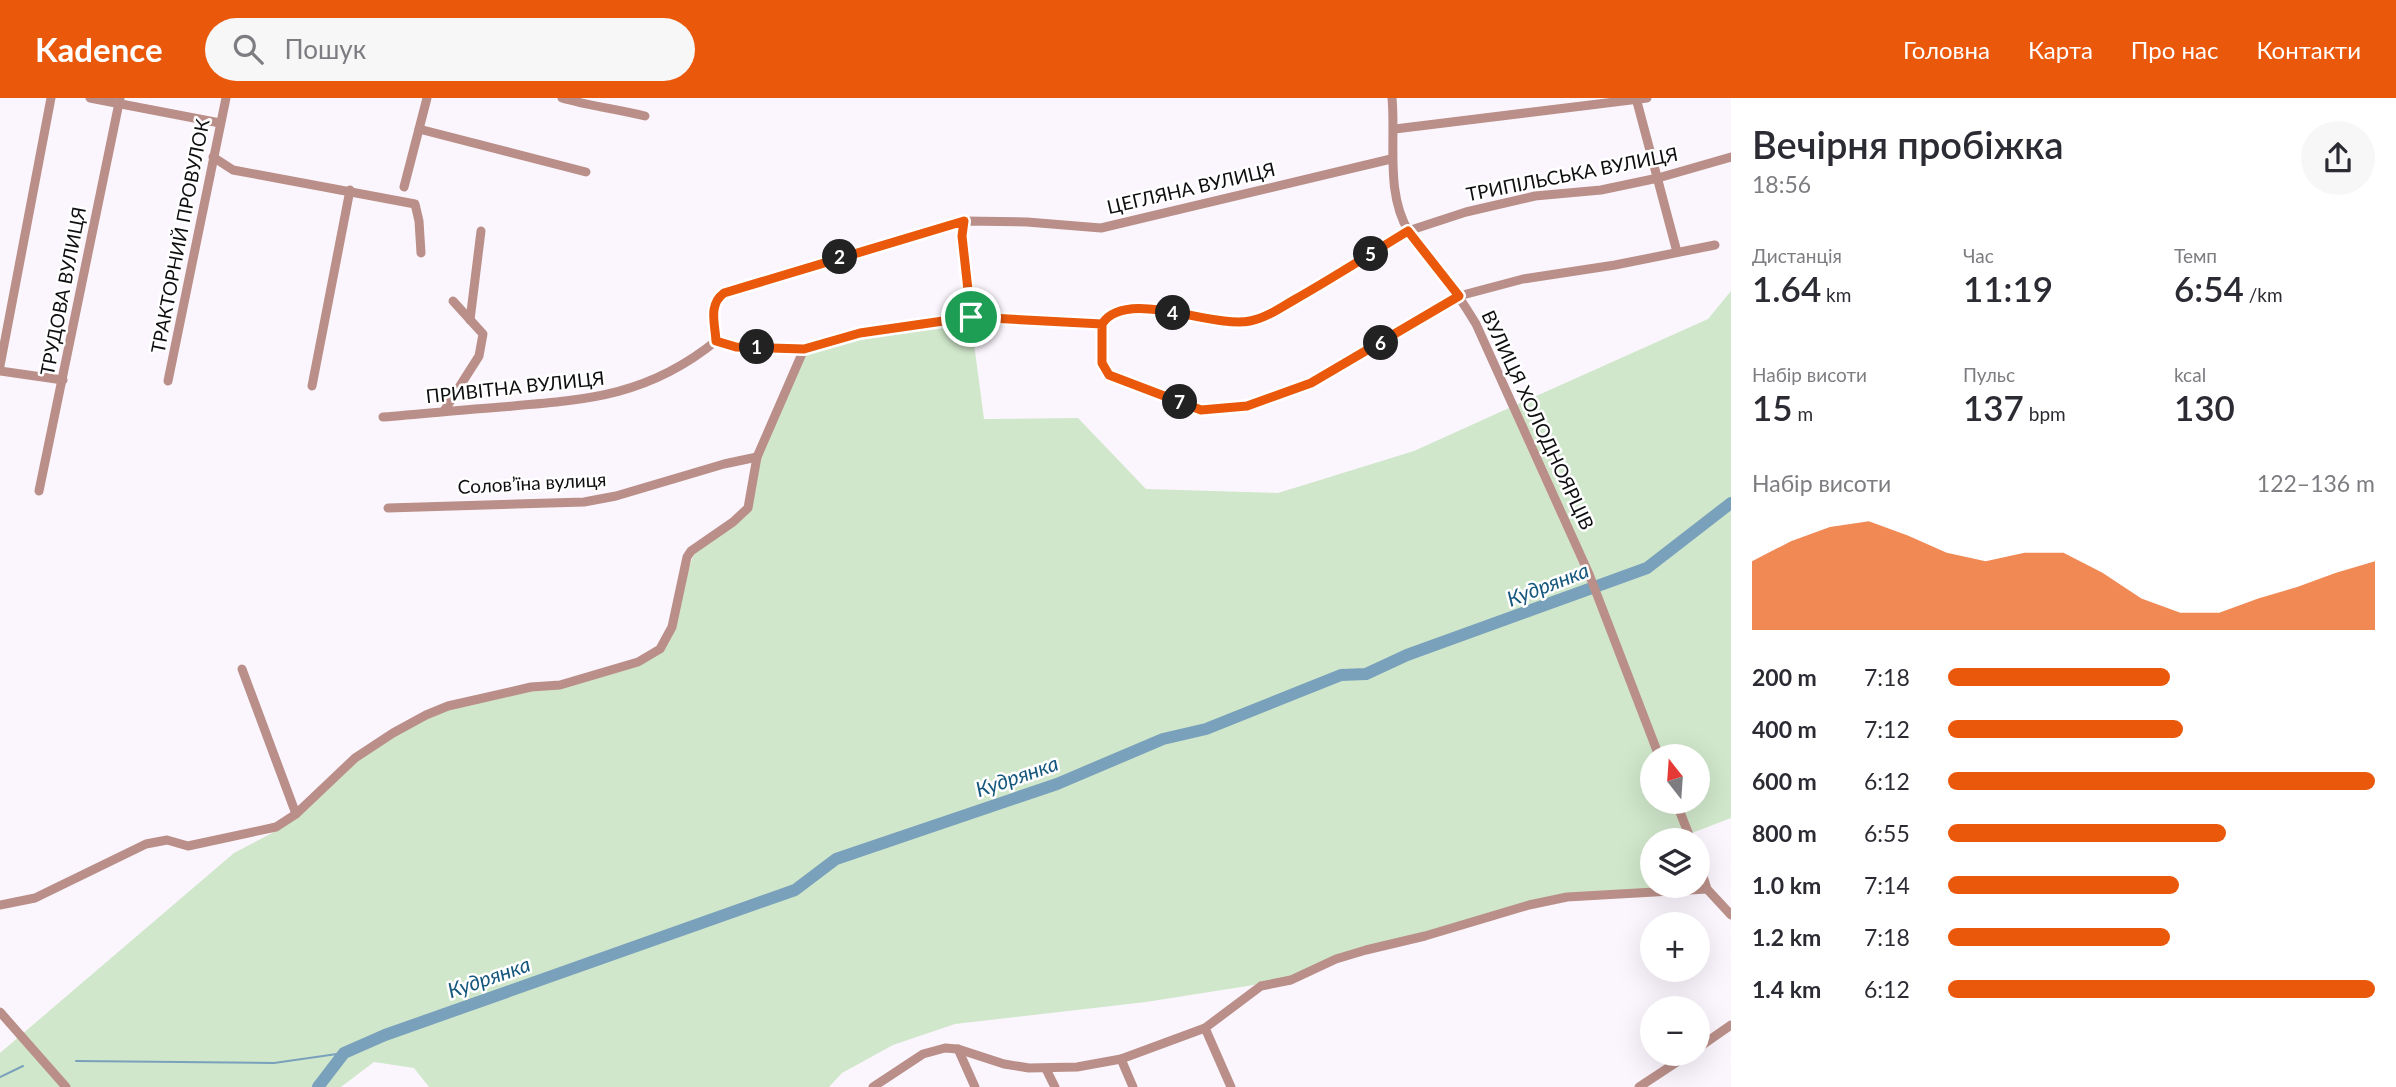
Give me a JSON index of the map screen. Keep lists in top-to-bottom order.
{
  "streets": {
    "street": [
      "ТРИПІЛЬСЬКА ВУЛИЦЯ",
      "ЦЕГЛЯНА ВУЛИЦЯ",
      "ТРАКТОРНИЙ ПРОВУЛОК",
      "ТРУДОВА ВУЛИЦЯ",
      "ПРИВІТНА ВУЛИЦЯ",
      "ВУЛИЦЯ ХОЛОДНОЯРЦІВ",
      "Соловʼїна вулиця"
    ]
  },
  "crossings": [
    ["ТРИПІЛЬСЬКА ВУЛИЦЯ", "ВУЛИЦЯ ХОЛОДНОЯРЦІВ"],
    ["ЦЕГЛЯНА ВУЛИЦЯ", "ПРИВІТНА ВУЛИЦЯ"],
    ["ЦЕГЛЯНА ВУЛИЦЯ", "ВУЛИЦЯ ХОЛОДНОЯРЦІВ"]
  ],
  "water": ["Кудрянка"],
  "north": "top",
  "page": {
    "header": "Kadence",
    "search": "Пошук",
    "nav": [
      "Головна",
      "Карта",
      "Про нас",
      "Контакти"
    ],
    "heading": ["Вечірня пробіжка", "18:56"],
    "stats": [
      ["Дистанція", "1.64 km"],
      ["Час", "11:19"],
      ["Темп", "6:54 /km"],
      ["Набір висоти", "15 m"],
      ["Пульс", "137 bpm"],
      ["kcal", "130"]
    ],
    "pins": [
      "5",
      "2",
      "4",
      "6",
      "1",
      "7"
    ],
    "chart": ["Набір висоти", "122–136 m"],
    "list": [
      {
        "name": "200 m",
        "note": "7:18"
      },
      {
        "name": "400 m",
        "note": "7:12"
      },
      {
        "name": "600 m",
        "note": "6:12"
      },
      {
        "name": "800 m",
        "note": "6:55"
      },
      {
        "name": "1.0 km",
        "note": "7:14"
      },
      {
        "name": "1.2 km",
        "note": "7:18"
      },
      {
        "name": "1.4 km",
        "note": "6:12"
      }
    ],
    "map_buttons": ["+", "−"]
  }
}
